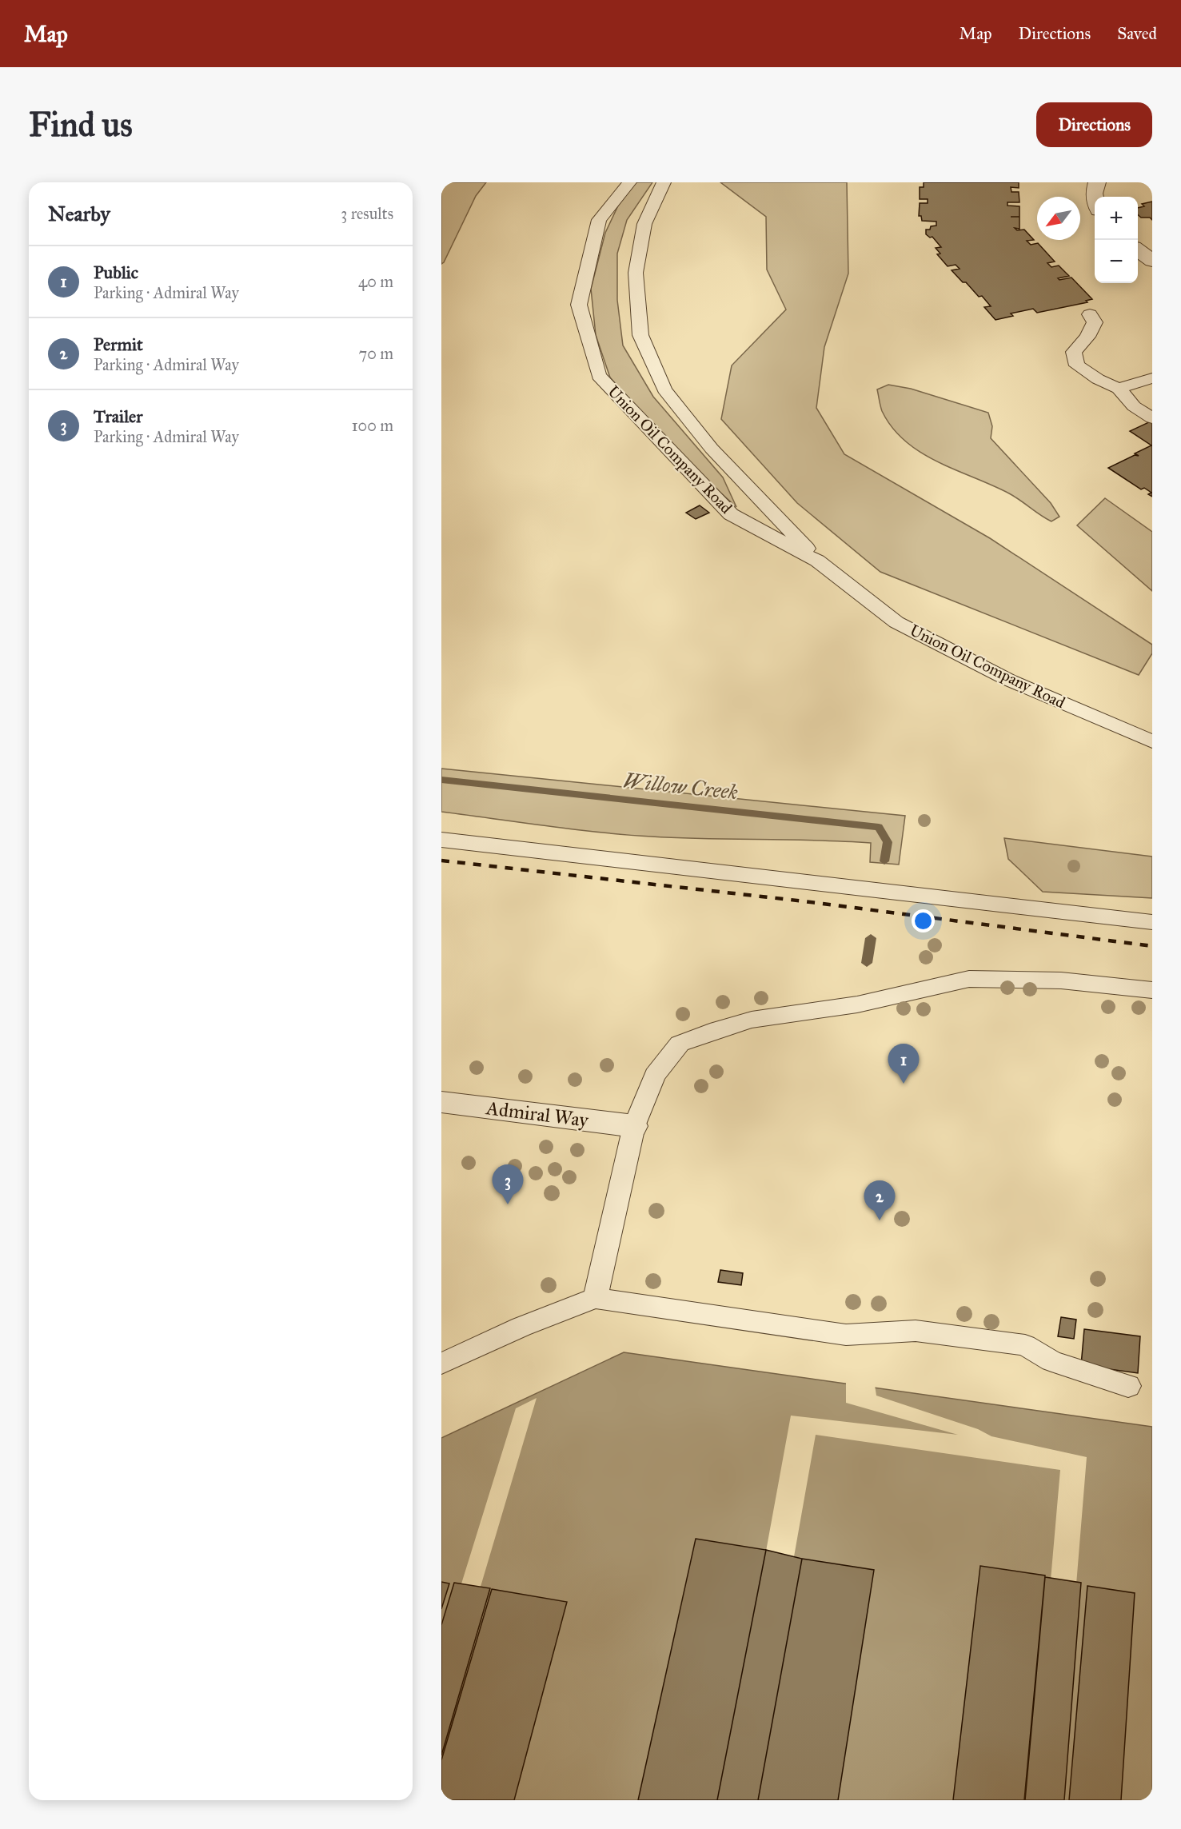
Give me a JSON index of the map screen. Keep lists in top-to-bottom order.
{
  "streets": {
    "street": ["Admiral Way"],
    "lane": ["Union Oil Company Road"]
  },
  "water": ["Willow Creek"],
  "north": "bottom left",
  "page": {
    "header": "Map",
    "nav": ["Map", "Directions", "Saved"],
    "buttons": "Directions",
    "title": "Find us",
    "heading": ["Nearby", "3 results"],
    "map_buttons": ["+", "−"],
    "list": [
      {
        "mark": "1",
        "name": "Public",
        "note": "Parking · Admiral Way",
        "value": "40 m"
      },
      {
        "mark": "2",
        "name": "Permit",
        "note": "Parking · Admiral Way",
        "value": "70 m"
      },
      {
        "mark": "3",
        "name": "Trailer",
        "note": "Parking · Admiral Way",
        "value": "100 m"
      }
    ],
    "pins": ["1", "3", "2"]
  }
}
